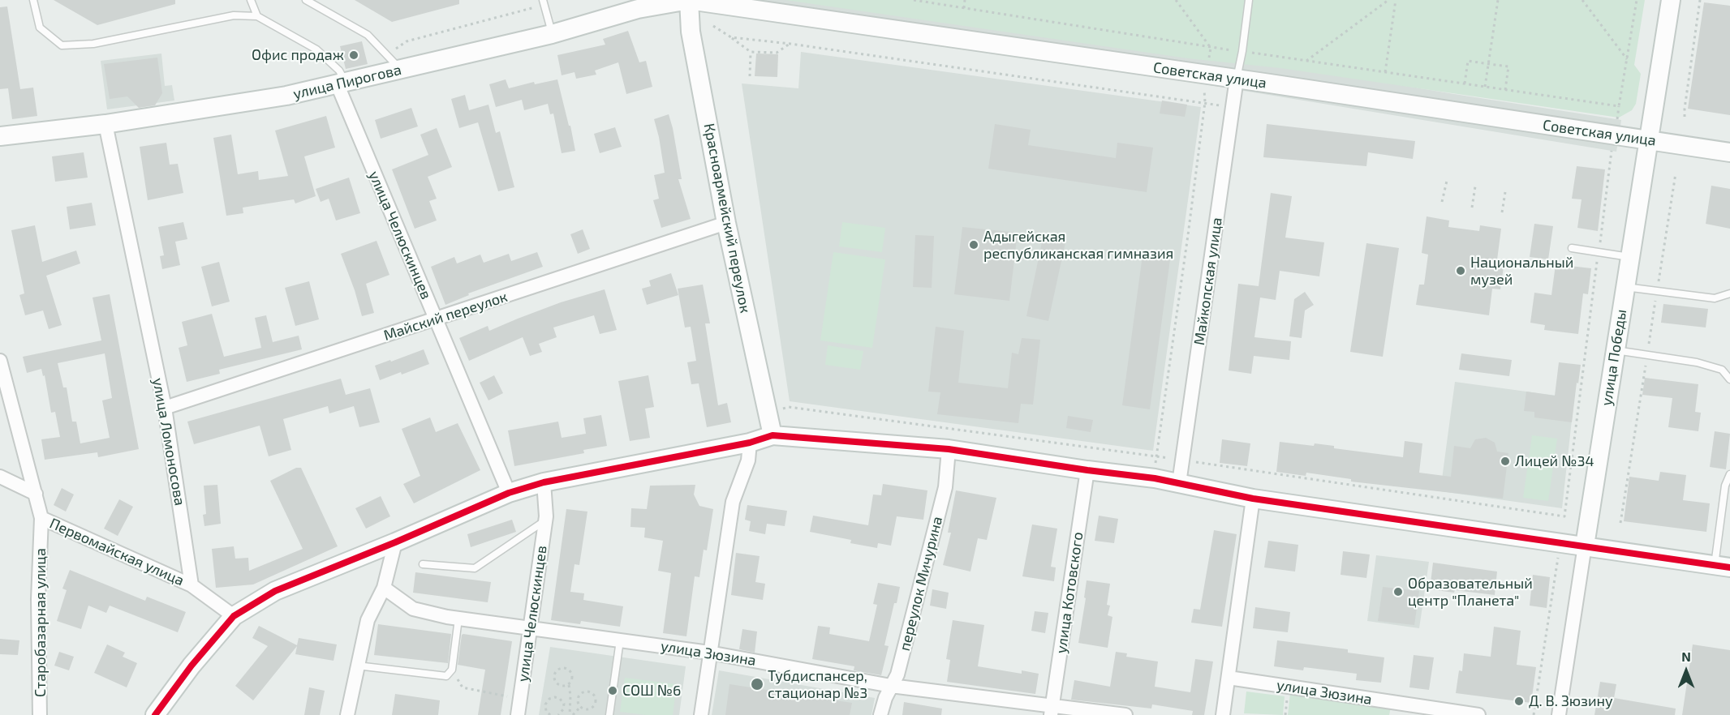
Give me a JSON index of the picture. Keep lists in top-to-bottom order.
{
  "streets": {
    "street": [
      "Советская улица",
      "улица Пирогова",
      "Красноармейский переулок",
      "улица Челюскинцев",
      "Майкопская улица",
      "Майский переулок",
      "улица Победы",
      "улица Ломоносова",
      "Первомайская улица",
      "переулок Мичурина",
      "улица Котовского",
      "Старобазарная улица",
      "улица Зюзина"
    ]
  },
  "crossings": [
    ["Советская улица", "улица Пирогова"],
    ["Советская улица", "Красноармейский переулок"],
    ["Советская улица", "Майкопская улица"],
    ["Советская улица", "улица Победы"],
    ["улица Пирогова", "Красноармейский переулок"],
    ["улица Пирогова", "улица Челюскинцев"],
    ["улица Пирогова", "улица Ломоносова"],
    ["Красноармейский переулок", "Майский переулок"],
    ["улица Челюскинцев", "Майский переулок"],
    ["улица Челюскинцев", "улица Зюзина"],
    ["Майский переулок", "улица Ломоносова"],
    ["улица Ломоносова", "Первомайская улица"],
    ["Первомайская улица", "Старобазарная улица"],
    ["переулок Мичурина", "улица Зюзина"],
    ["улица Котовского", "улица Зюзина"]
  ],
  "places": [
    "Офис продаж",
    "Адыгейская республиканская гимназия",
    "Национальный музей",
    "Лицей №34",
    "Образовательный центр \"Планета\"",
    "Тубдиспансер, стационар №3",
    "СОШ №6",
    "Д. В. Зюзину"
  ],
  "north": "top"
}
